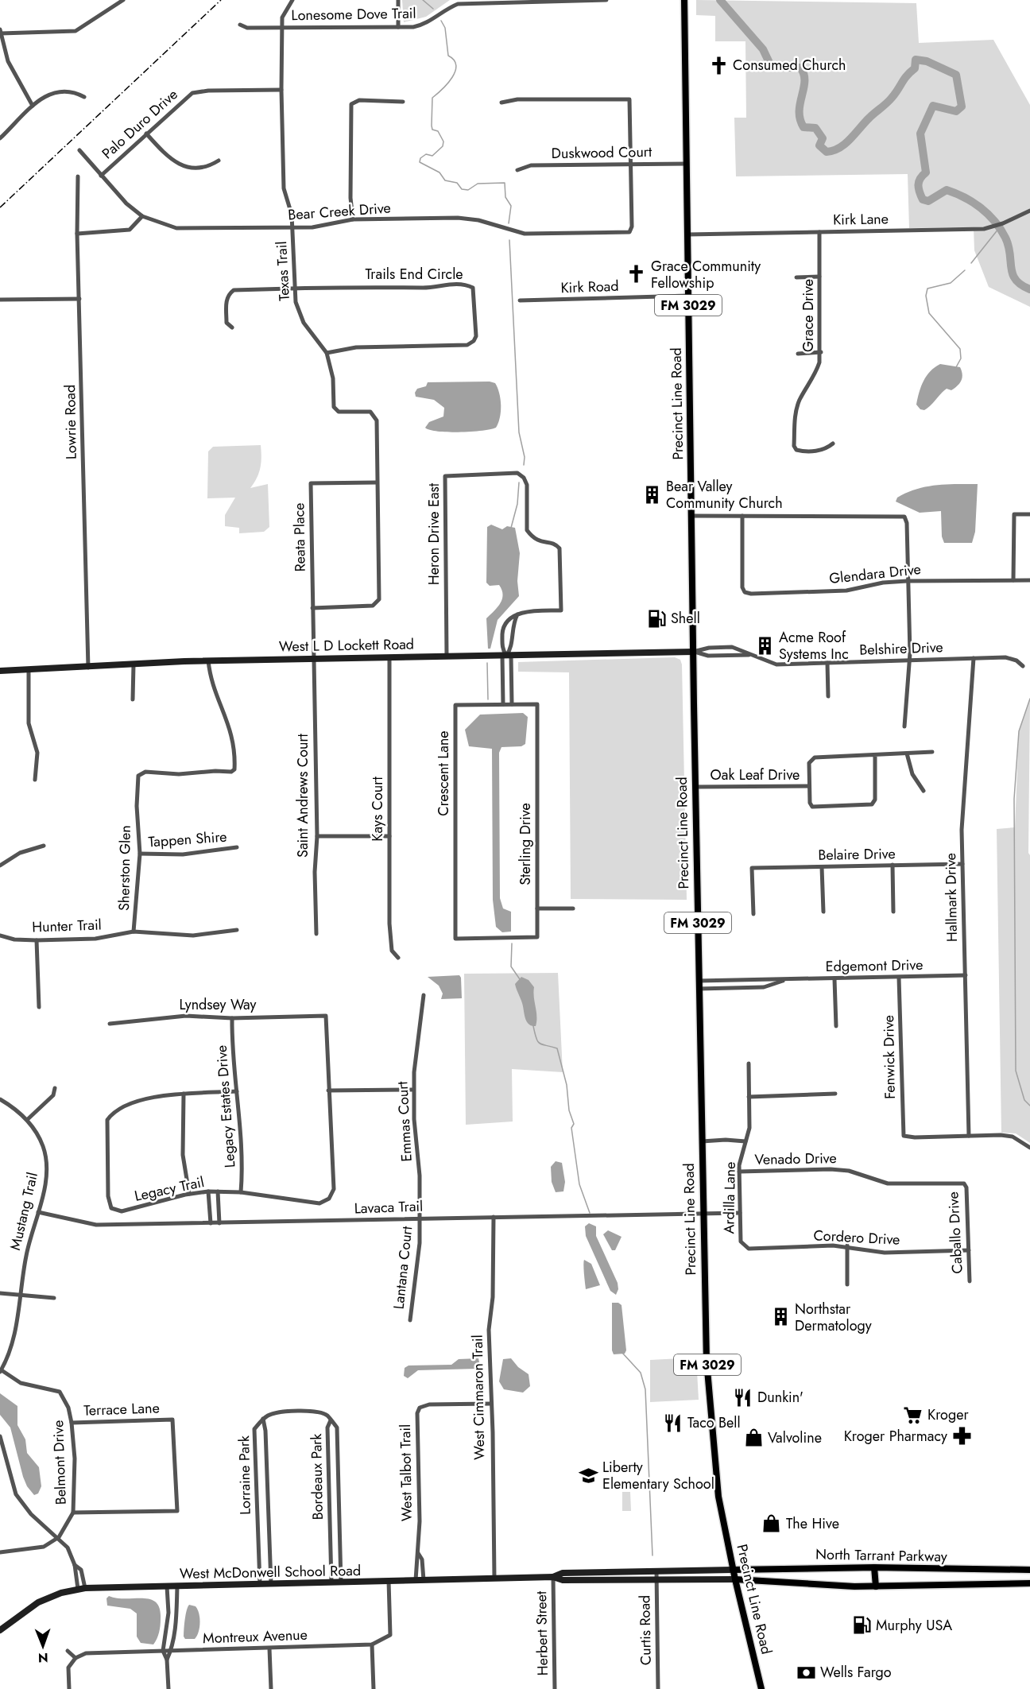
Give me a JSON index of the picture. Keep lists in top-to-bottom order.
{
  "streets": {
    "main road": [
      "FM 3029",
      "Precinct Line Road",
      "West L D Lockett Road",
      "North Tarrant Parkway",
      "West McDonwell School Road"
    ],
    "street": [
      "Lonesome Dove Trail",
      "Palo Duro Drive",
      "Duskwood Court",
      "Bear Creek Drive",
      "Kirk Lane",
      "Texas Trail",
      "Trails End Circle",
      "Kirk Road",
      "Grace Drive",
      "Lowrie Road",
      "Heron Drive East",
      "Reata Place",
      "Glendara Drive",
      "Belshire Drive",
      "Crescent Lane",
      "Oak Leaf Drive",
      "Saint Andrews Court",
      "Kays Court",
      "Tappen Shire",
      "Sterling Drive",
      "Belaire Drive",
      "Sherston Glen",
      "Hallmark Drive",
      "Hunter Trail",
      "Edgemont Drive",
      "Lyndsey Way",
      "Fenwick Drive",
      "Legacy Estates Drive",
      "Emmas Court",
      "Venado Drive",
      "Legacy Trail",
      "Ardilla Lane",
      "Lavaca Trail",
      "Mustang Trail",
      "Caballo Drive",
      "Cordero Drive",
      "Lantana Court",
      "West Cimmaron Trail",
      "Terrace Lane",
      "Belmont Drive",
      "West Talbot Trail",
      "Lorraine Park",
      "Bordeaux Park",
      "Curtis Road",
      "Herbert Street",
      "Montreux Avenue"
    ]
  },
  "crossings": [
    ["Lonesome Dove Trail", "Texas Trail"],
    ["Palo Duro Drive", "Bear Creek Drive"],
    ["Palo Duro Drive", "Texas Trail"],
    ["Duskwood Court", "Bear Creek Drive"],
    ["Duskwood Court", "Precinct Line Road"],
    ["Bear Creek Drive", "Texas Trail"],
    ["Kirk Lane", "Grace Drive"],
    ["Kirk Lane", "Precinct Line Road"],
    ["Texas Trail", "Trails End Circle"],
    ["Texas Trail", "Reata Place"],
    ["Kirk Road", "Precinct Line Road"],
    ["Precinct Line Road", "West L D Lockett Road"],
    ["Precinct Line Road", "Belshire Drive"],
    ["Precinct Line Road", "Oak Leaf Drive"],
    ["Precinct Line Road", "Edgemont Drive"],
    ["Precinct Line Road", "Lavaca Trail"],
    ["Precinct Line Road", "North Tarrant Parkway"],
    ["Precinct Line Road", "West McDonwell School Road"],
    ["Lowrie Road", "West L D Lockett Road"],
    ["Heron Drive East", "West L D Lockett Road"],
    ["Reata Place", "West L D Lockett Road"],
    ["Reata Place", "Saint Andrews Court"],
    ["West L D Lockett Road", "Belshire Drive"],
    ["West L D Lockett Road", "Saint Andrews Court"],
    ["West L D Lockett Road", "Kays Court"],
    ["West L D Lockett Road", "Sherston Glen"],
    ["Belshire Drive", "Hallmark Drive"],
    ["Crescent Lane", "Sterling Drive"],
    ["Tappen Shire", "Sherston Glen"],
    ["Belaire Drive", "Hallmark Drive"],
    ["Sherston Glen", "Hunter Trail"],
    ["Hallmark Drive", "Edgemont Drive"],
    ["Hallmark Drive", "Fenwick Drive"],
    ["Edgemont Drive", "Fenwick Drive"],
    ["Lyndsey Way", "Legacy Estates Drive"],
    ["Lyndsey Way", "Legacy Trail"],
    ["Legacy Estates Drive", "Legacy Trail"],
    ["Emmas Court", "Lavaca Trail"],
    ["Emmas Court", "Lantana Court"],
    ["Venado Drive", "Ardilla Lane"],
    ["Venado Drive", "Caballo Drive"],
    ["Ardilla Lane", "Lavaca Trail"],
    ["Ardilla Lane", "Cordero Drive"],
    ["Lavaca Trail", "Mustang Trail"],
    ["Lavaca Trail", "Lantana Court"],
    ["Lavaca Trail", "West Cimmaron Trail"],
    ["Mustang Trail", "Belmont Drive"],
    ["Caballo Drive", "Cordero Drive"],
    ["West Cimmaron Trail", "West Talbot Trail"],
    ["West Cimmaron Trail", "West McDonwell School Road"],
    ["Terrace Lane", "Belmont Drive"],
    ["West Talbot Trail", "West McDonwell School Road"],
    ["Lorraine Park", "West McDonwell School Road"],
    ["Bordeaux Park", "West McDonwell School Road"],
    ["North Tarrant Parkway", "West McDonwell School Road"],
    ["West McDonwell School Road", "Curtis Road"],
    ["West McDonwell School Road", "Herbert Street"]
  ],
  "places": {
    "church": ["Consumed Church", "Grace Community Fellowship"],
    "building": ["Bear Valley Community Church", "Acme Roof Systems Inc", "Northstar Dermatology"],
    "fuel station": ["Shell", "Murphy USA"],
    "restaurant": ["Dunkin'", "Taco Bell"],
    "supermarket": ["Kroger"],
    "pharmacy": ["Kroger Pharmacy"],
    "shop": ["Valvoline", "The Hive"],
    "school or university": ["Liberty Elementary School"],
    "bank": ["Wells Fargo"]
  },
  "north": "bottom"
}
